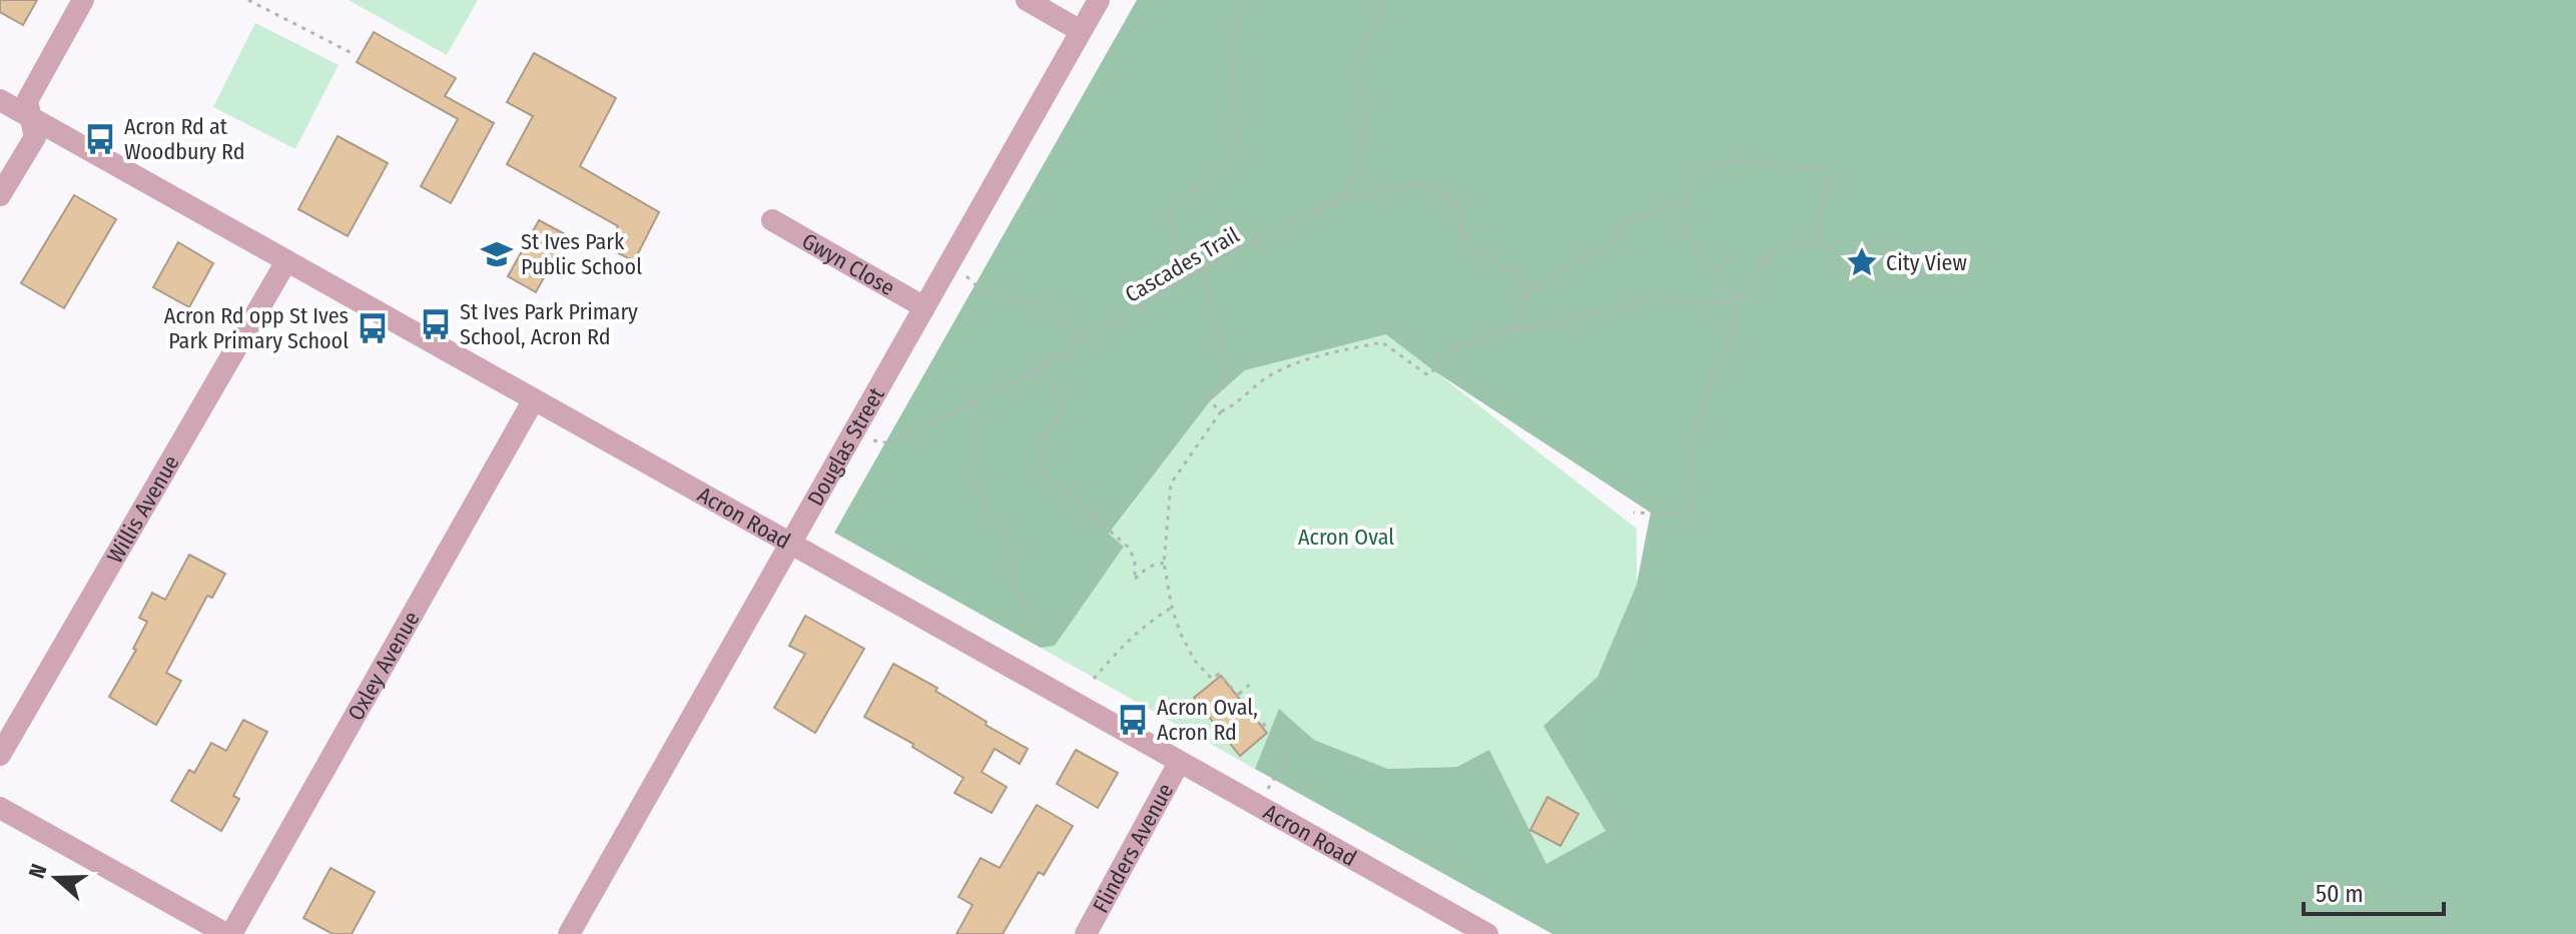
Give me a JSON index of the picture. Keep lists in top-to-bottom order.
{
  "streets": {
    "street": [
      "Gwyn Close",
      "Douglas Street",
      "Willis Avenue",
      "Acron Road",
      "Oxley Avenue",
      "Flinders Avenue"
    ],
    "path": ["Cascades Trail"]
  },
  "crossings": [
    ["Gwyn Close", "Douglas Street"],
    ["Cascades Trail", "Douglas Street"],
    ["Douglas Street", "Acron Road"],
    ["Willis Avenue", "Acron Road"],
    ["Acron Road", "Oxley Avenue"],
    ["Acron Road", "Flinders Avenue"]
  ],
  "parks": ["Acron Oval"],
  "places": {
    "bus stop": [
      "Acron Rd at Woodbury Rd",
      "St Ives Park Primary School, Acron Rd",
      "Acron Rd opp St Ives Park Primary School",
      "Acron Oval, Acron Rd"
    ],
    "school or university": ["St Ives Park Public School"],
    "place": ["City View"]
  },
  "scale_bar": "50 m",
  "north": "left"
}
